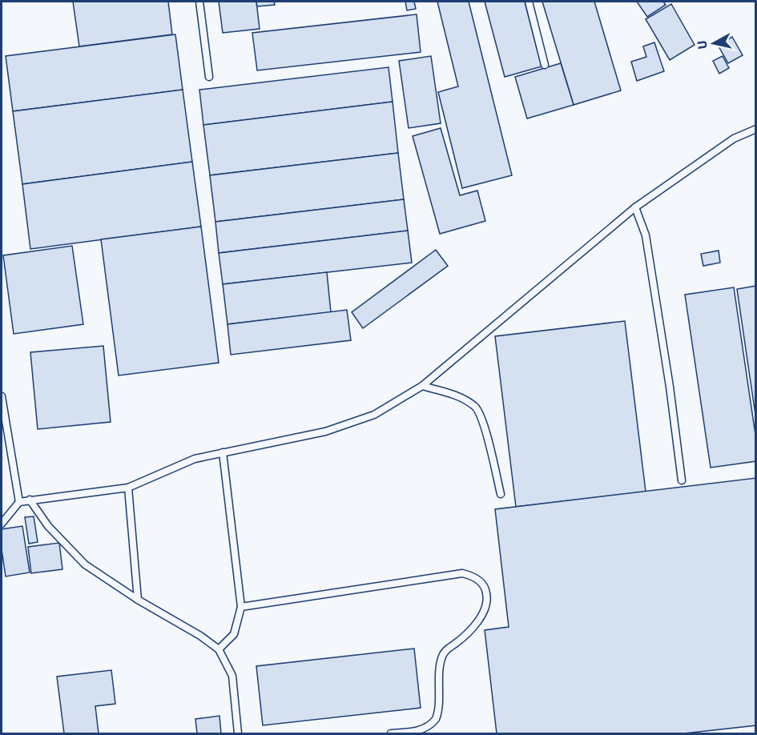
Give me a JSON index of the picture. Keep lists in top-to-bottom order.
{
  "north": "left"
}
